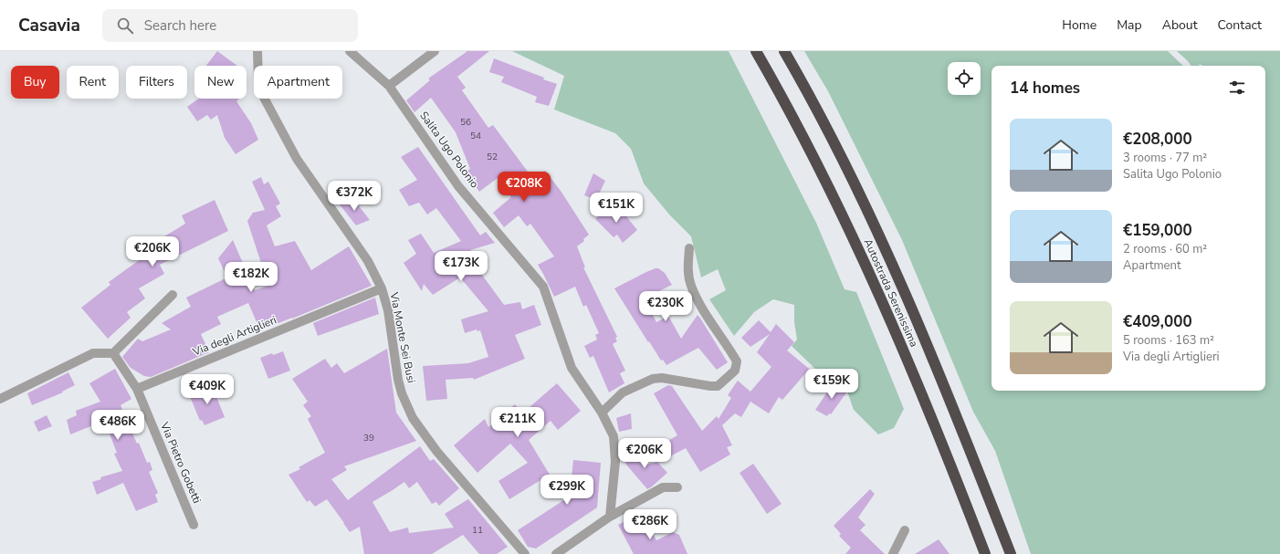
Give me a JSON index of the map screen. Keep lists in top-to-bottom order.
{
  "streets": {
    "highway": ["Autostrada Serenissima"],
    "street": [
      "Salita Ugo Polonio",
      "Via degli Artiglieri",
      "Via Monte Sei Busi",
      "Via Pietro Gobetti"
    ]
  },
  "crossings": [
    ["Via degli Artiglieri", "Via Monte Sei Busi"],
    ["Via degli Artiglieri", "Via Pietro Gobetti"]
  ],
  "house_numbers": [
    "56",
    "54",
    "52",
    "39",
    "11"
  ],
  "page": {
    "header": "Casavia",
    "search": "Search here",
    "nav": [
      "Home",
      "Map",
      "About",
      "Contact"
    ],
    "chip": [
      "Buy",
      "Rent",
      "Filters",
      "New",
      "Apartment"
    ],
    "heading": "14 homes",
    "list": [
      {
        "name": "€208,000",
        "note": "3 rooms · 77 m² · Salita Ugo Polonio"
      },
      {
        "name": "€159,000",
        "note": "2 rooms · 60 m² · Apartment"
      },
      {
        "name": "€409,000",
        "note": "5 rooms · 163 m² · Via degli Artiglieri"
      }
    ],
    "price": [
      "€208K",
      "€372K",
      "€151K",
      "€206K",
      "€173K",
      "€182K",
      "€230K",
      "€159K",
      "€409K",
      "€211K",
      "€486K",
      "€206K",
      "€299K",
      "€286K"
    ]
  }
}
